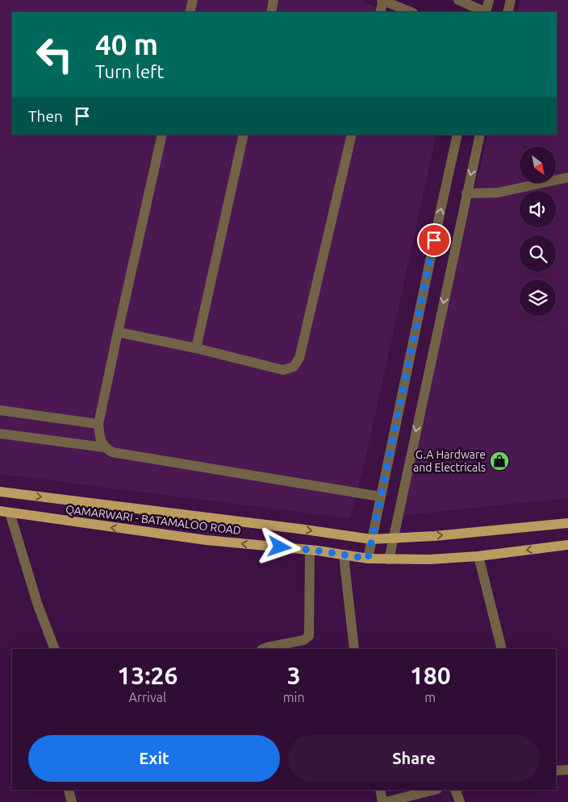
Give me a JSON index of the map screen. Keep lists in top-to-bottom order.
{
  "streets": {
    "main road": ["QAMARWARI - BATAMALOO ROAD"]
  },
  "places": {
    "shop": ["G.A Hardware and Electricals"]
  },
  "north": "bottom right",
  "page": {
    "turn": ["40 m", "Turn left"],
    "then": "Then",
    "eta": [
      "13:26",
      "Arrival",
      "3",
      "min",
      "180",
      "m"
    ],
    "buttons": ["Exit", "Share"]
  }
}
